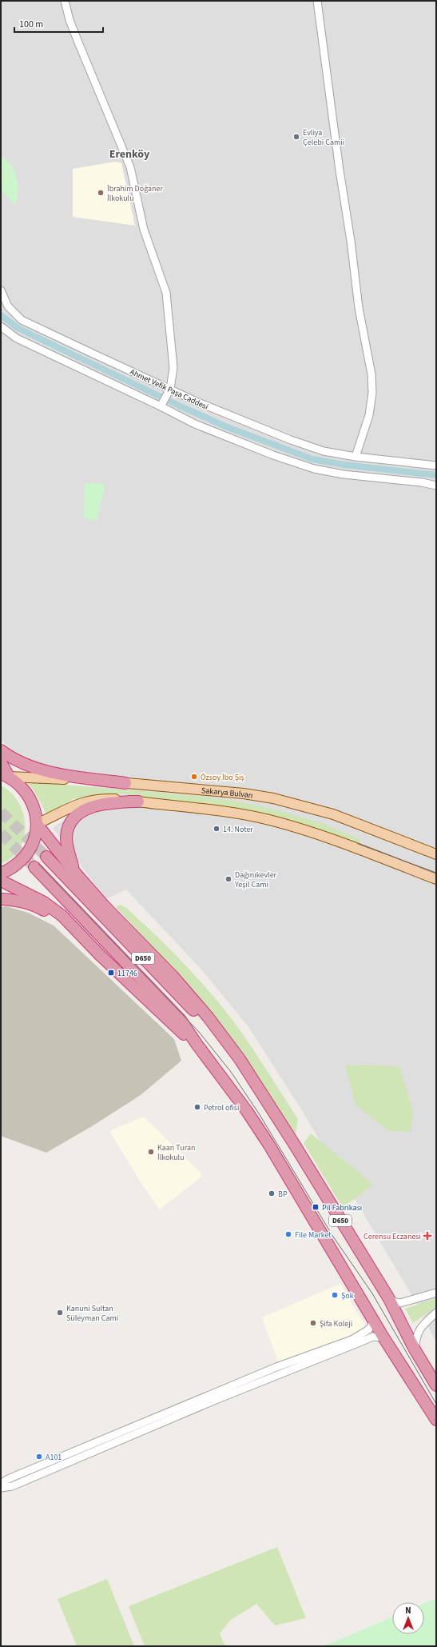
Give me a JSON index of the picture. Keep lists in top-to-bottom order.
{
  "streets": {
    "highway": ["D650"],
    "main road": ["Sakarya Bulvarı"],
    "street": ["Ahmet Vefik Paşa Caddesi"]
  },
  "districts": ["Erenköy"],
  "places": {
    "other": [
      "Evliya Çelebi Camii",
      "İbrahim Doğaner İlkokulu",
      "Özsoy İbo Şiş",
      "14. Noter",
      "Dağınıkevler Yeşil Cami",
      "Petrol ofisi",
      "Kaan Turan İlkokulu",
      "BP",
      "File Market",
      "Şok",
      "Kanuni Sultan Süleyman Cami",
      "Şifa Koleji",
      "A101"
    ],
    "transit": ["11746", "Pil Fabrikası"],
    "health": ["Cerensu Eczanesi"]
  },
  "scale_bar": "100 m",
  "north": "top"
}
